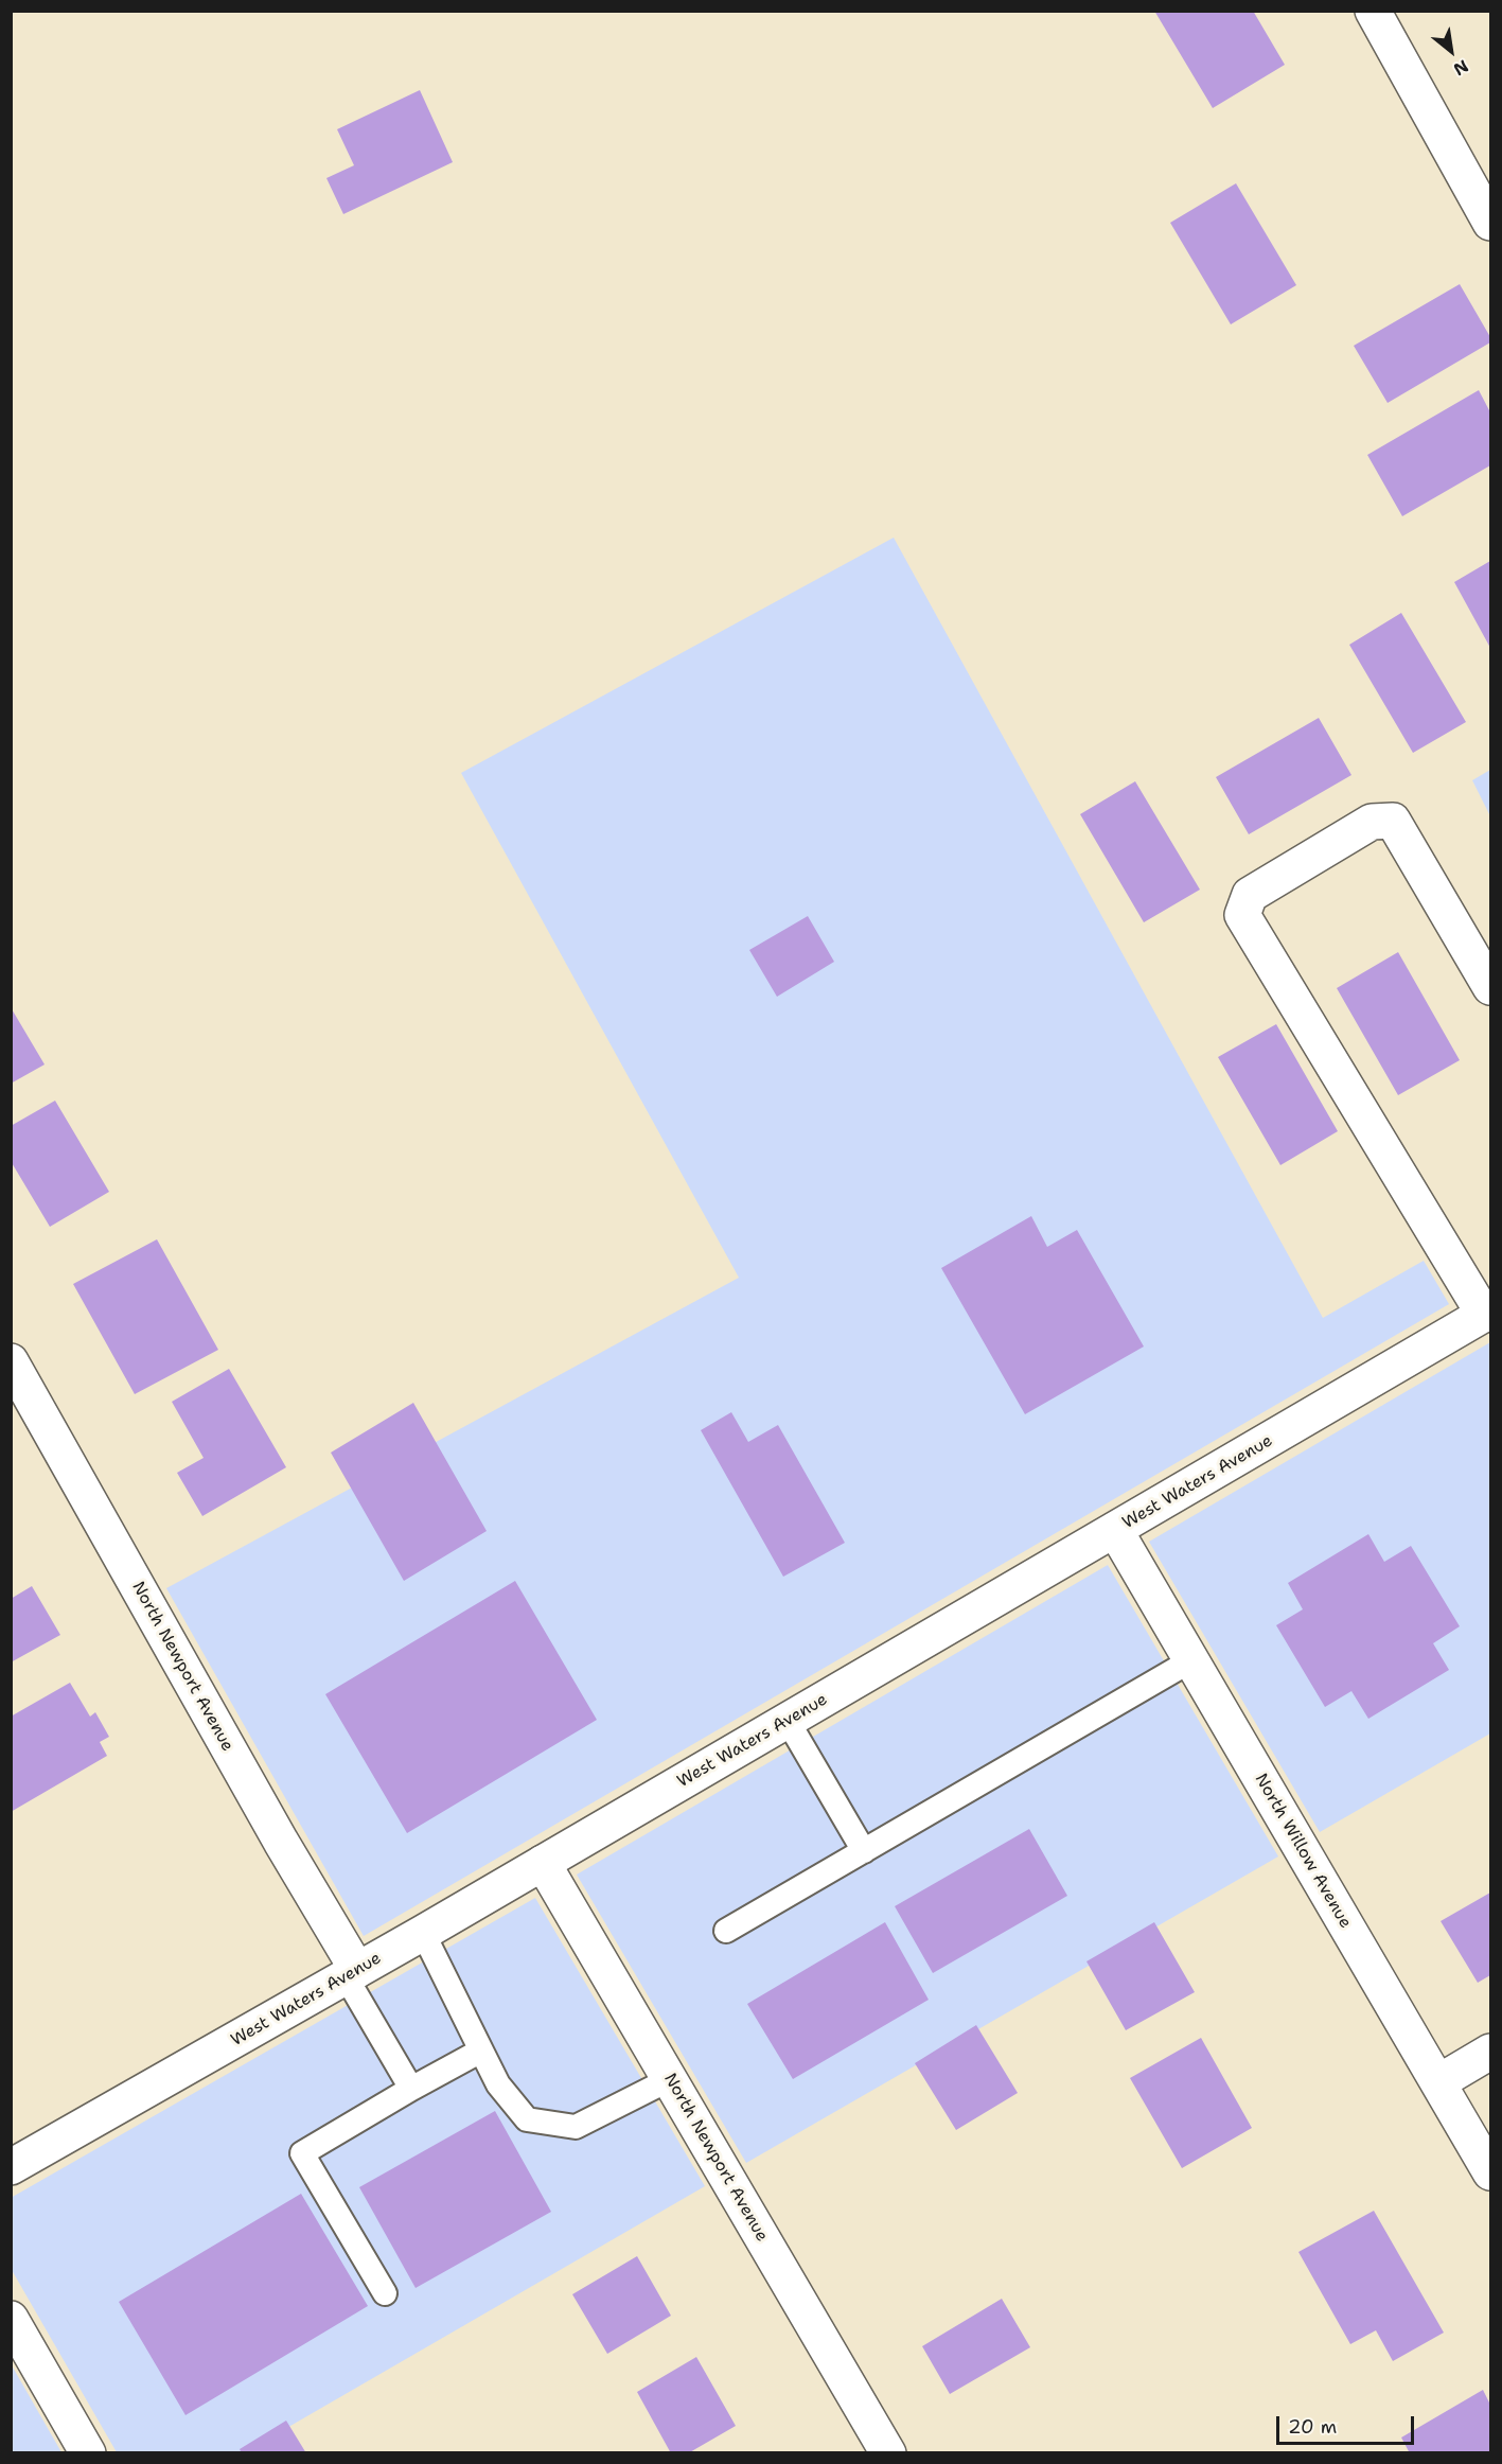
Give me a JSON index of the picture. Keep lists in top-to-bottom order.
{
  "streets": {
    "street": ["West Waters Avenue", "North Newport Avenue", "North Willow Avenue"]
  },
  "crossings": [
    ["West Waters Avenue", "North Newport Avenue"],
    ["West Waters Avenue", "North Willow Avenue"]
  ],
  "scale_bar": "20 m",
  "north": "bottom right"
}
